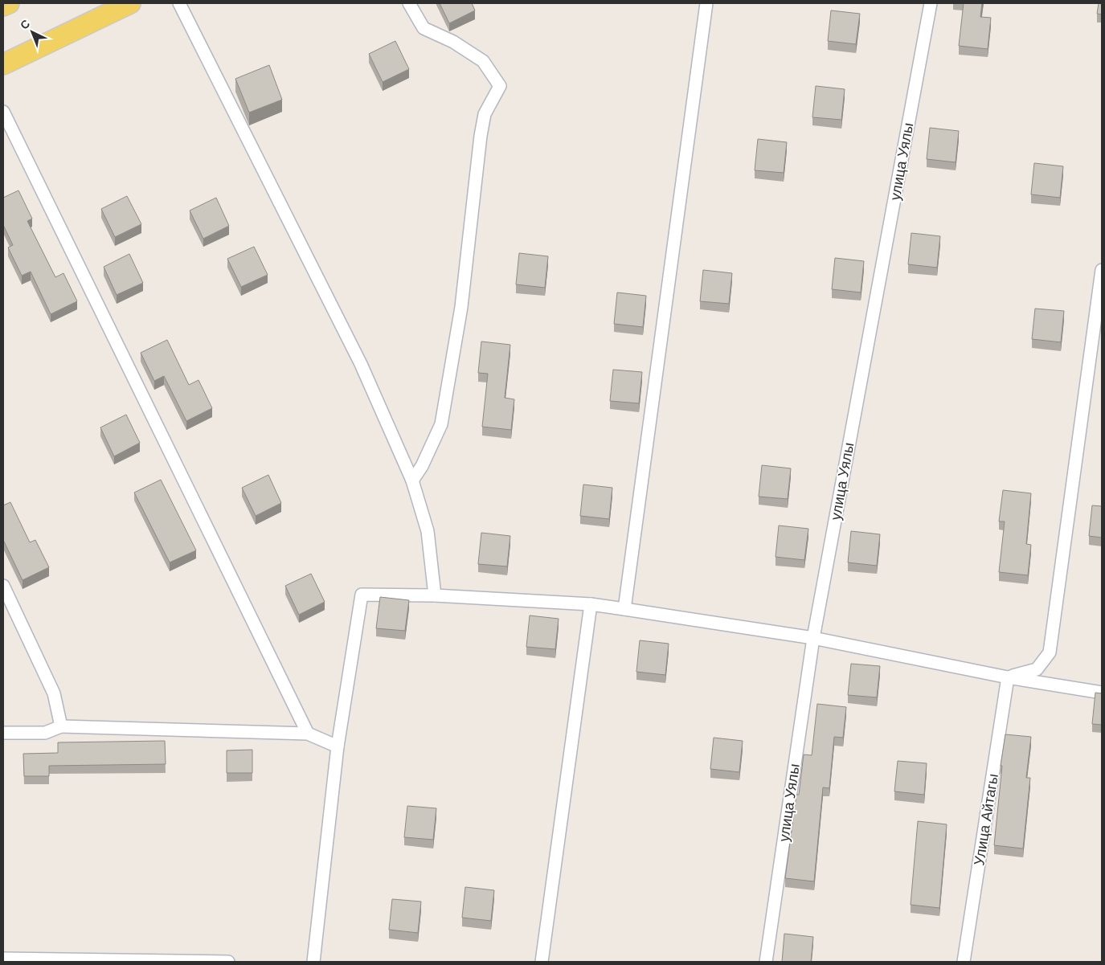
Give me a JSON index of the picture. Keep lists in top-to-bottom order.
{
  "streets": {
    "street": ["улица Уялы", "Улица Айтагы"]
  },
  "north": "top left"
}
